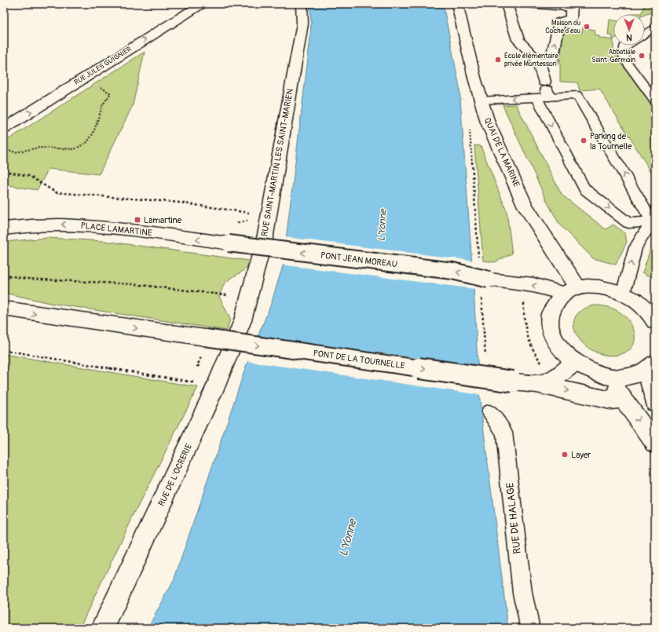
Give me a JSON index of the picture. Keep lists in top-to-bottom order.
{
  "streets": {
    "street": [
      "RUE JULES GUIGNIER",
      "QUAI DE LA MARINE",
      "RUE SAINT-MARTIN LES SAINT-MARIEN",
      "PLACE LAMARTINE",
      "PONT JEAN MOREAU",
      "PONT DE LA TOURNELLE",
      "RUE DE L'OCRERIE"
    ],
    "lane": ["RUE DE HALAGE"]
  },
  "crossings": [
    ["QUAI DE LA MARINE", "PONT JEAN MOREAU"],
    ["RUE SAINT-MARTIN LES SAINT-MARIEN", "RUE DE L'OCRERIE"],
    ["PLACE LAMARTINE", "PONT JEAN MOREAU"]
  ],
  "one_way": [
    "RUE JULES GUIGNIER",
    "PLACE LAMARTINE",
    "PONT JEAN MOREAU",
    "PONT DE LA TOURNELLE"
  ],
  "water": ["L'Yonne"],
  "places": {
    "other": [
      "Maison du Coche d'eau",
      "Abbatiale Saint-Germain",
      "École élémentaire privée Montessori",
      "Parking de la Tournelle",
      "Layer"
    ],
    "transit": ["Lamartine"]
  },
  "north": "bottom"
}
